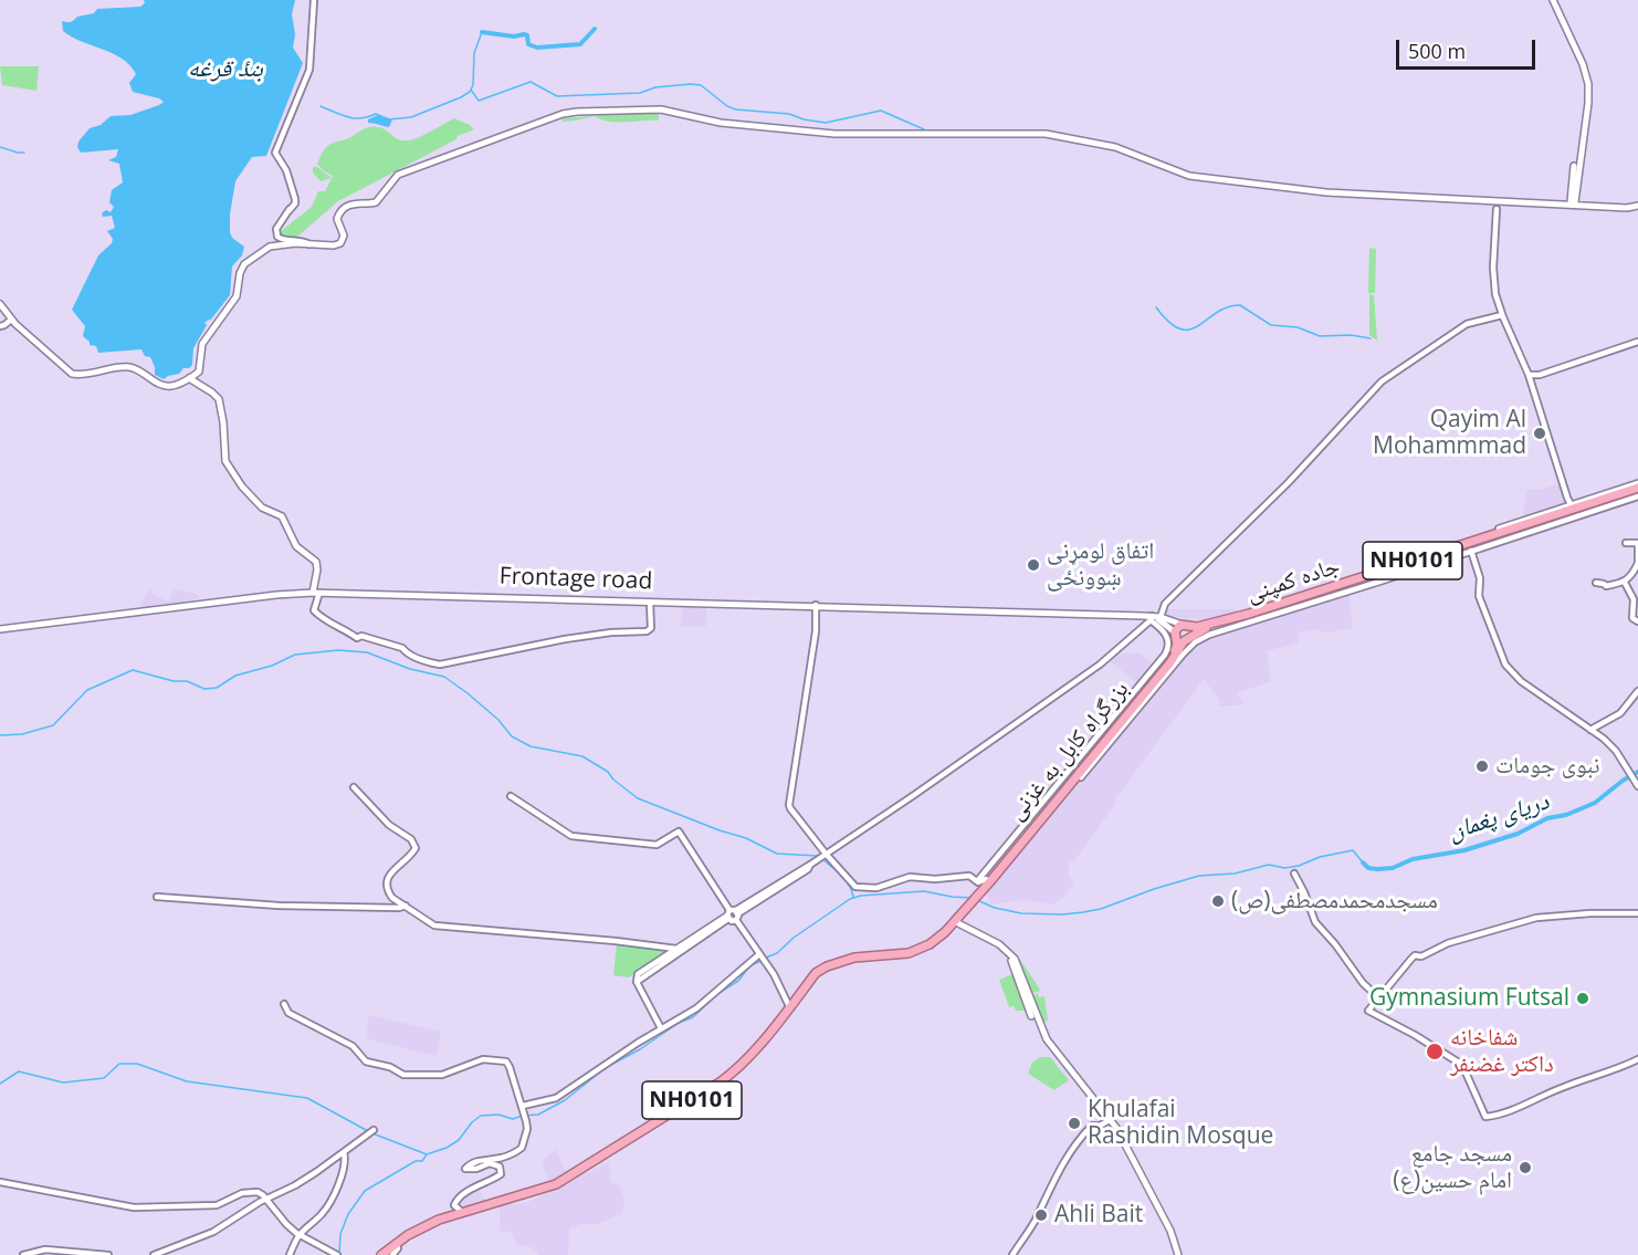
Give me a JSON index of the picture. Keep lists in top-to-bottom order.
{
  "streets": {
    "highway": ["NH0101", "جاده کمپنی", "بزرگراه کابل به غزنی"],
    "main road": ["Frontage road"]
  },
  "crossings": [
    ["NH0101", "Frontage road"],
    ["NH0101", "جاده کمپنی"],
    ["NH0101", "بزرگراه کابل به غزنی"],
    ["Frontage road", "جاده کمپنی"],
    ["جاده کمپنی", "بزرگراه کابل به غزنی"]
  ],
  "water": ["بندٔ قرغه", "دریای پغمان"],
  "places": [
    "Qayim Al Mohammmad",
    "اتفاق لومړنی ښوونځی",
    "نبوی جومات",
    "مسجدمحمدمصطفی(ص)",
    "Gymnasium Futsal",
    "شفاخانه داکتر غضنفر",
    "Khulafai Rashidin Mosque",
    "مسجد جامع امام حسین(ع)",
    "Ahli Bait"
  ],
  "scale_bar": "500 m"
}
